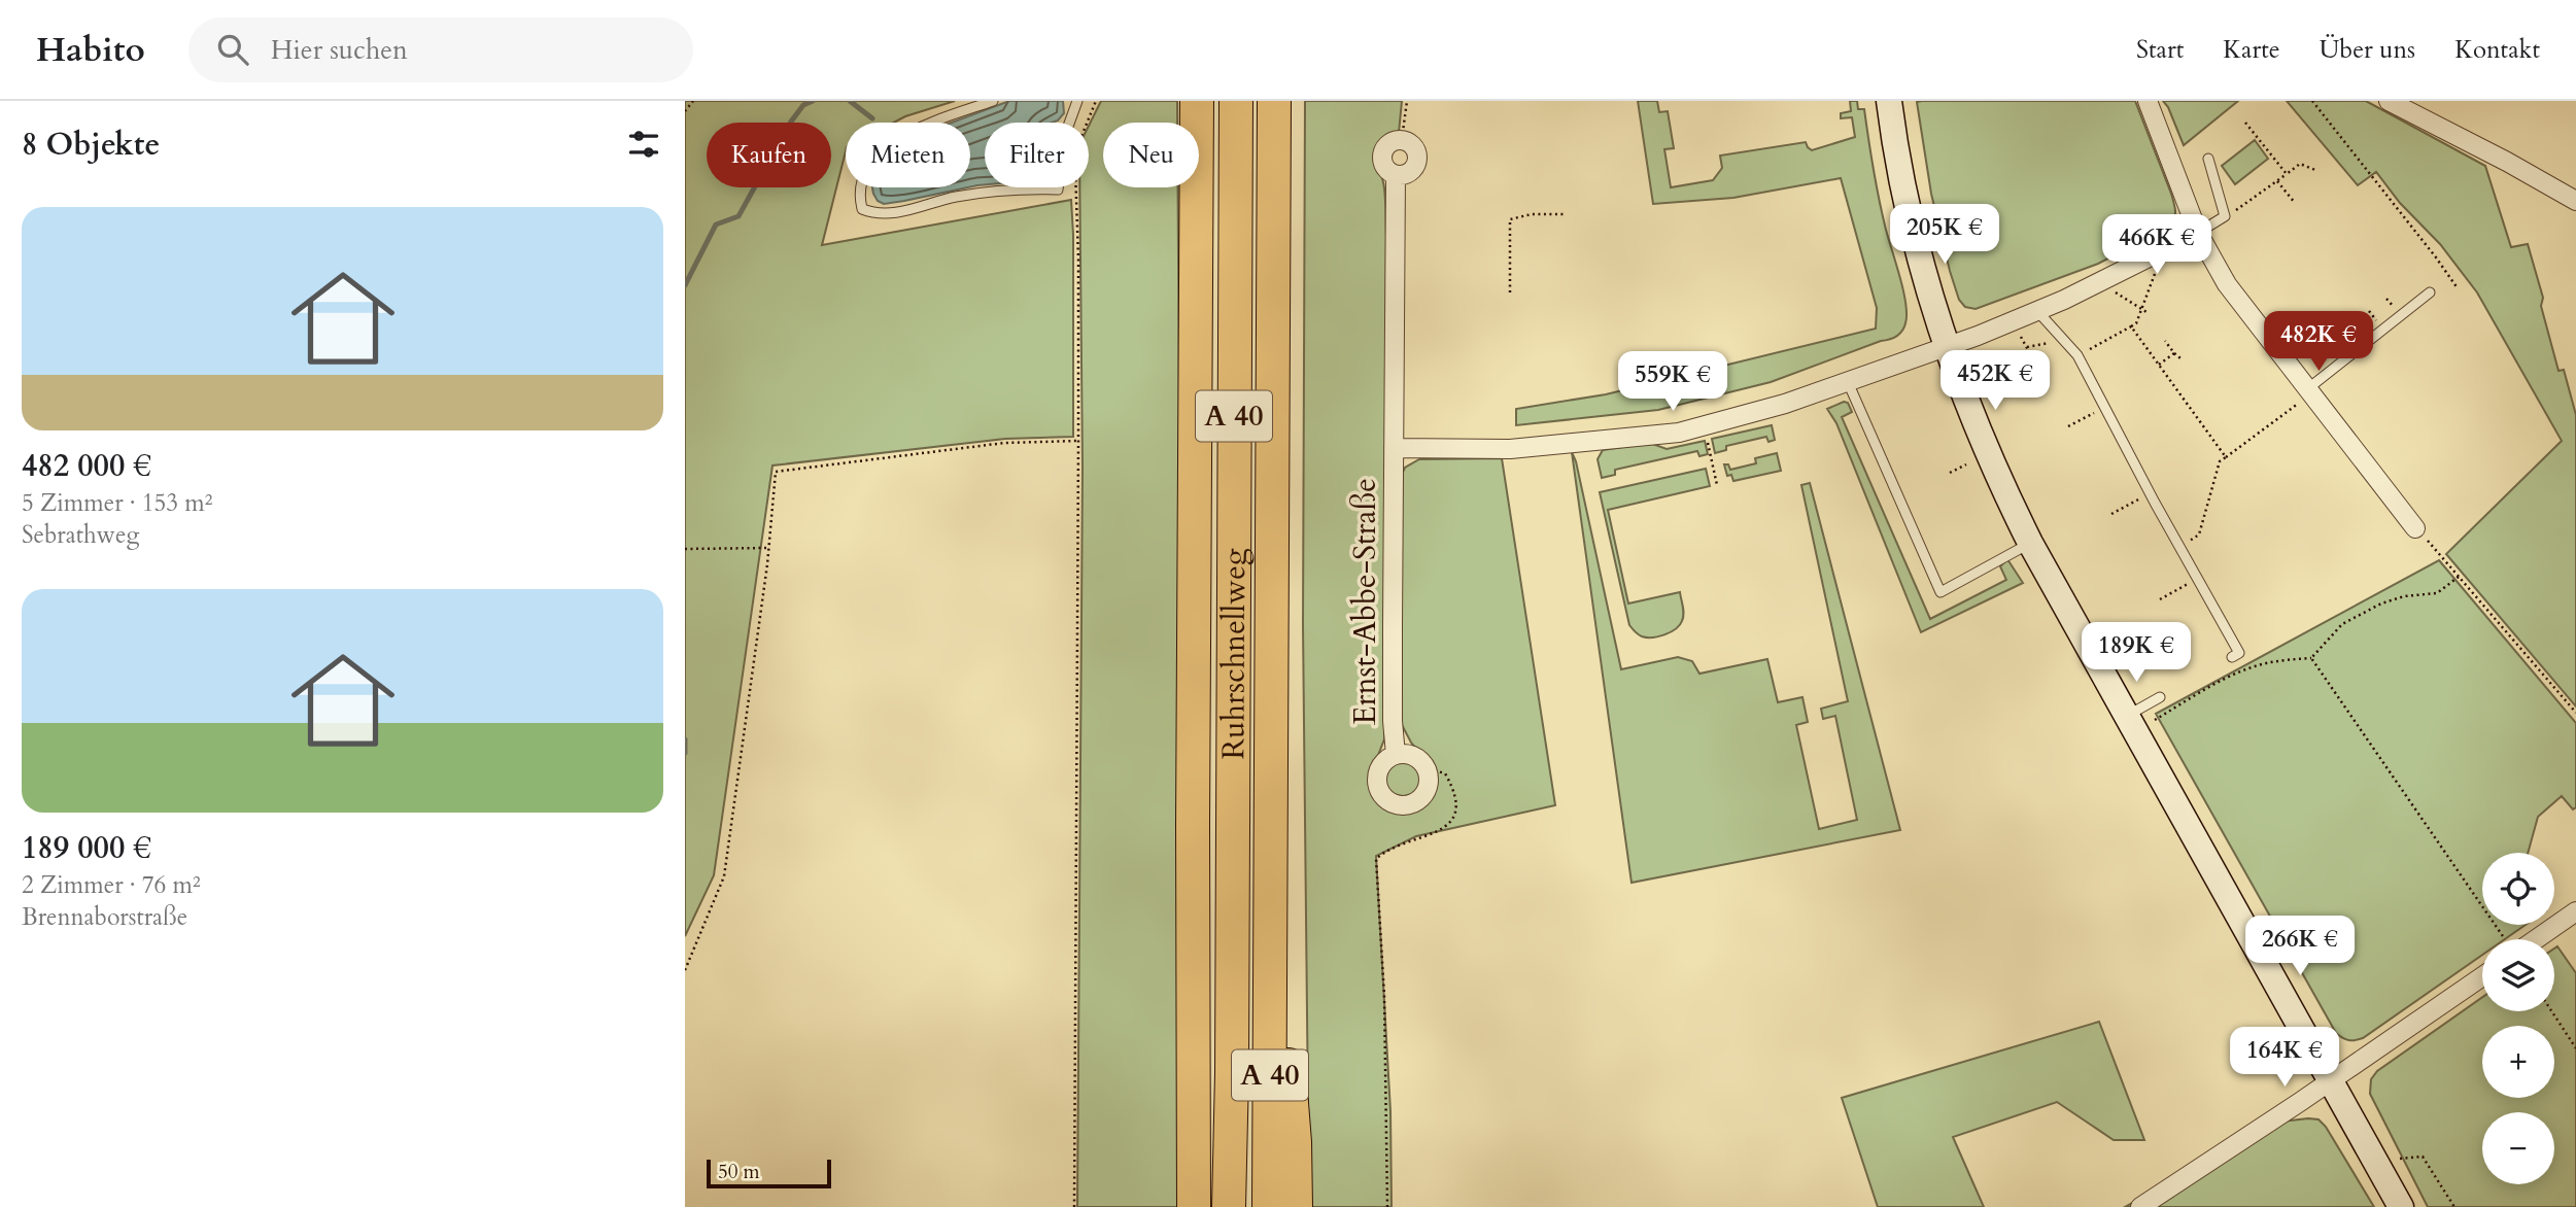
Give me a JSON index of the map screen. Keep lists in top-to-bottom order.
{
  "streets": {
    "highway": ["A 40", "Ruhrschnellweg"],
    "street": ["Ernst-Abbe-Straße"]
  },
  "scale_bar": "50 m",
  "page": {
    "header": "Habito",
    "search": "Hier suchen",
    "nav": [
      "Start",
      "Karte",
      "Über uns",
      "Kontakt"
    ],
    "heading": "8 Objekte",
    "chip": [
      "Kaufen",
      "Mieten",
      "Filter",
      "Neu"
    ],
    "list": [
      {
        "name": "482 000 €",
        "note": "5 Zimmer · 153 m² · Sebrathweg"
      },
      {
        "name": "189 000 €",
        "note": "2 Zimmer · 76 m² · Brennaborstraße"
      }
    ],
    "price": [
      "205K €",
      "466K €",
      "482K €",
      "452K €",
      "559K €",
      "189K €",
      "266K €",
      "164K €"
    ],
    "map_buttons": ["+", "−"],
    "scale": "50 m"
  }
}
